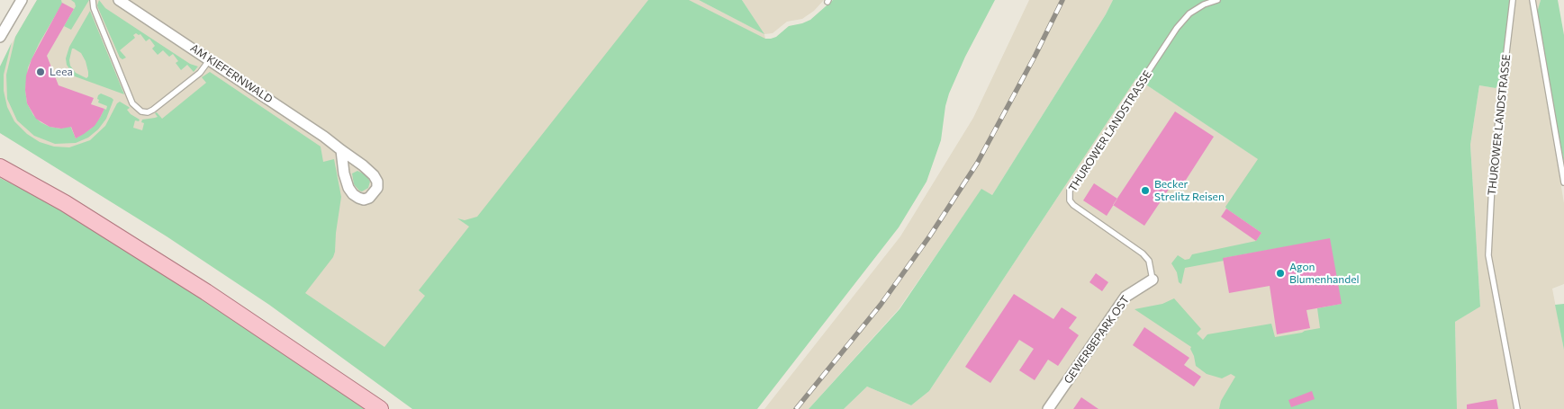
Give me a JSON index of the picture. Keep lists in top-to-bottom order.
{
  "streets": {
    "street": ["AM KIEFERNWALD", "GEWERBEPARK OST"],
    "lane": ["THUROWER LANDSTRASSE"]
  },
  "crossings": [
    ["THUROWER LANDSTRASSE", "GEWERBEPARK OST"]
  ],
  "places": ["Leea", "Becker Strelitz Reisen", "Agon Blumenhandel"]
}
